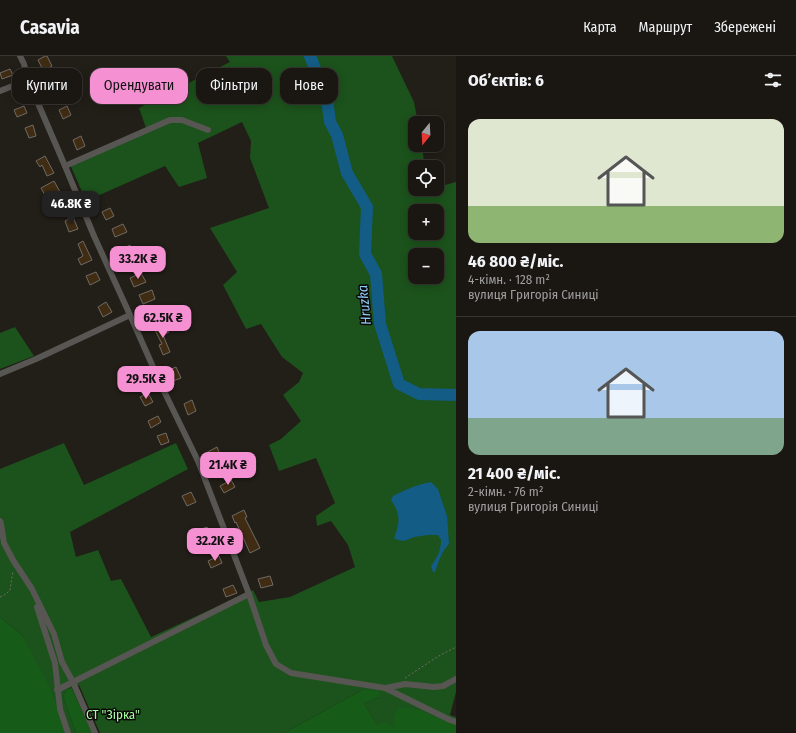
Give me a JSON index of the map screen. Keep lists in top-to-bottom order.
{
  "water": ["Hruzka"],
  "parks": ["СТ \"Зірка\""],
  "north": "bottom",
  "page": {
    "header": "Casavia",
    "nav": ["Карта", "Маршрут", "Збережені"],
    "heading": "Об’єктів: 6",
    "chip": [
      "Купити",
      "Орендувати",
      "Фільтри",
      "Нове"
    ],
    "list": [
      {
        "name": "46 800 ₴/міс.",
        "note": "4-кімн. · 128 m² · вулиця Григорія Синиці"
      },
      {
        "name": "21 400 ₴/міс.",
        "note": "2-кімн. · 76 m² · вулиця Григорія Синиці"
      }
    ],
    "map_buttons": ["+", "−"],
    "price": [
      "46.8K ₴",
      "33.2K ₴",
      "62.5K ₴",
      "29.5K ₴",
      "21.4K ₴",
      "32.2K ₴"
    ]
  }
}
